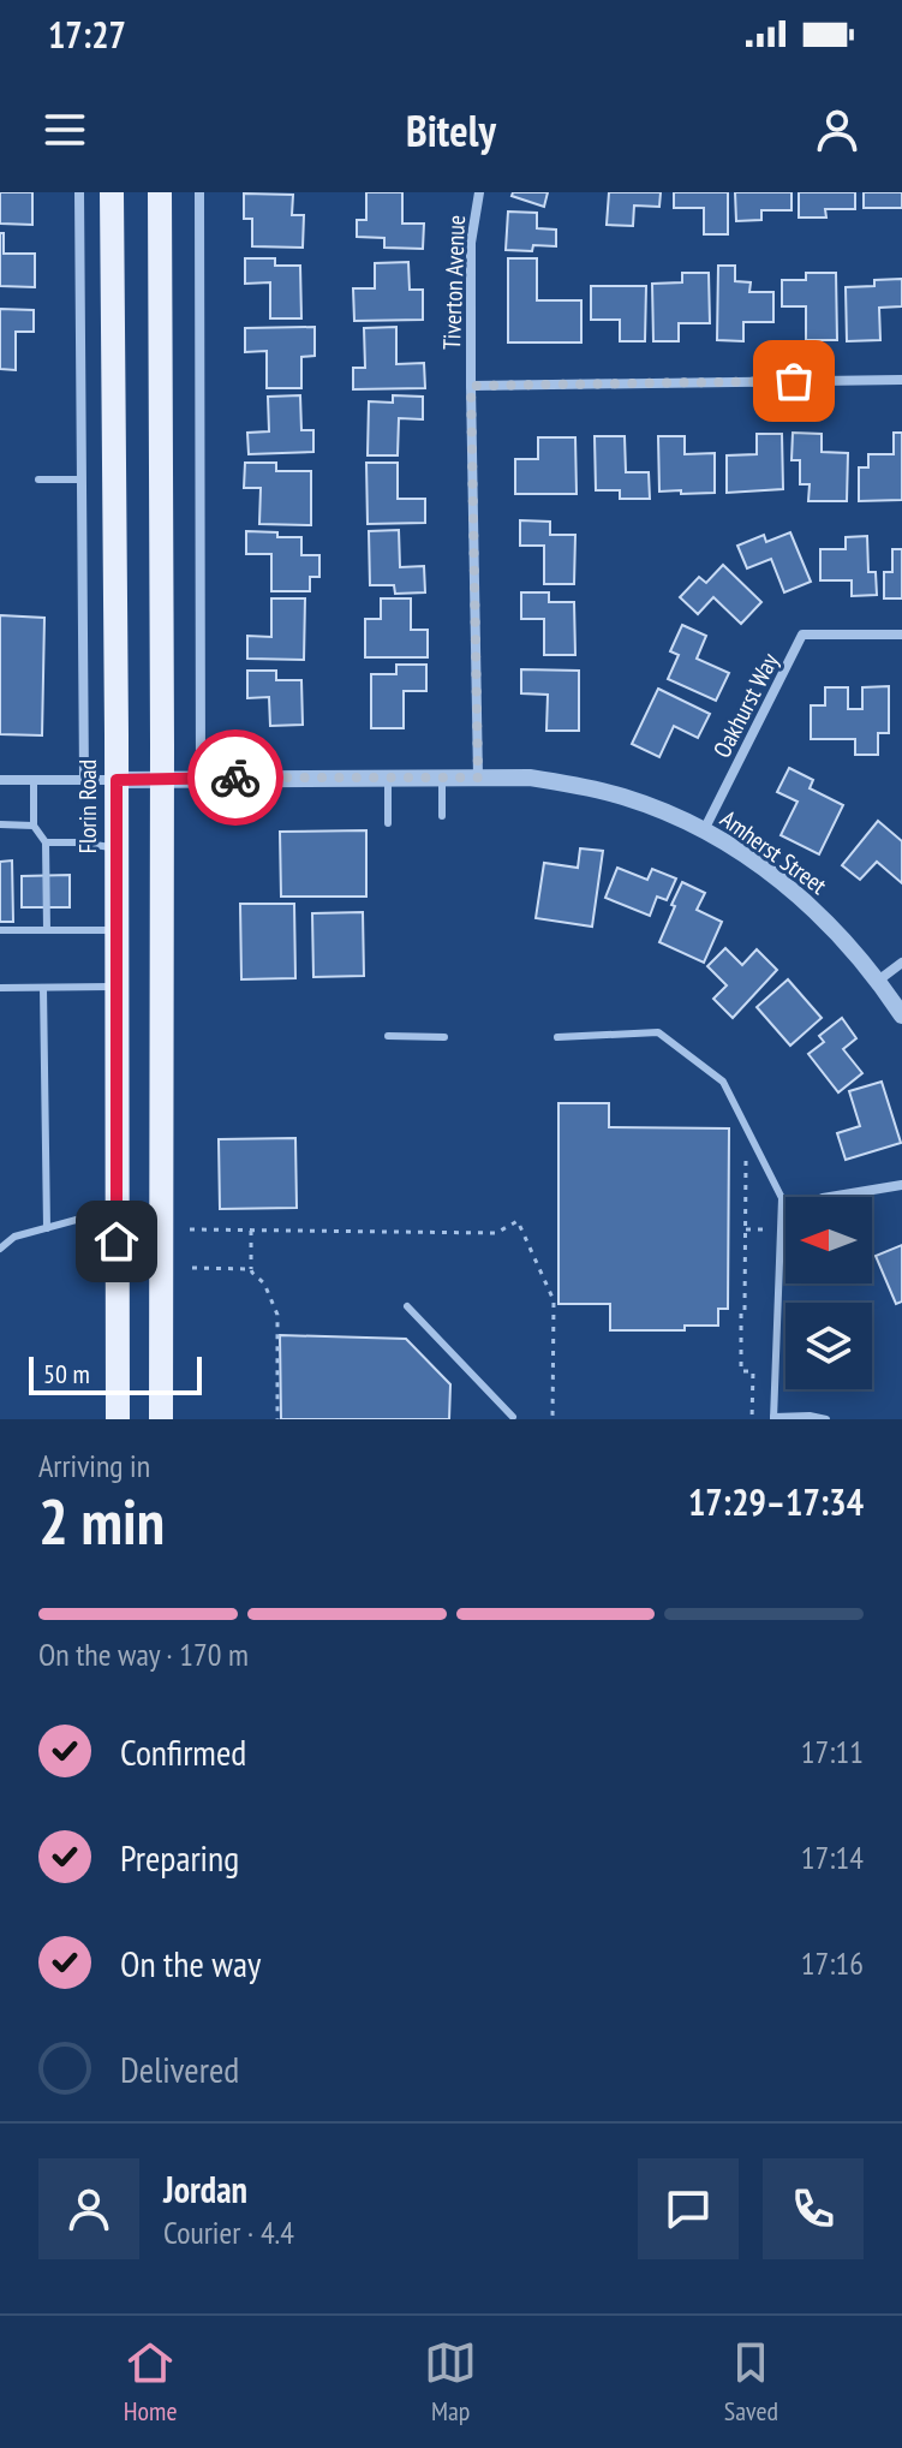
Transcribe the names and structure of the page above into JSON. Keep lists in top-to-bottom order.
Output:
{
  "streets": {
    "main road": ["Florin Road"],
    "street": ["Tiverton Avenue", "Oakhurst Way", "Amherst Street"]
  },
  "crossings": [
    ["Tiverton Avenue", "Amherst Street"],
    ["Oakhurst Way", "Amherst Street"],
    ["Florin Road", "Amherst Street"]
  ],
  "scale_bar": "50 m",
  "north": "left",
  "page": {
    "status": "17:27",
    "header": "Bitely",
    "scale": "50 m",
    "heading": ["2 min", "Arriving in", "17:29–17:34"],
    "panel": ["Jordan", "Courier · 4.4"],
    "bar": "On the way · 170 m",
    "list": [
      ["Confirmed", "17:11"],
      ["Preparing", "17:14"],
      ["On the way", "17:16"],
      "Delivered"
    ],
    "tabs": ["Home", "Map", "Saved"]
  }
}
